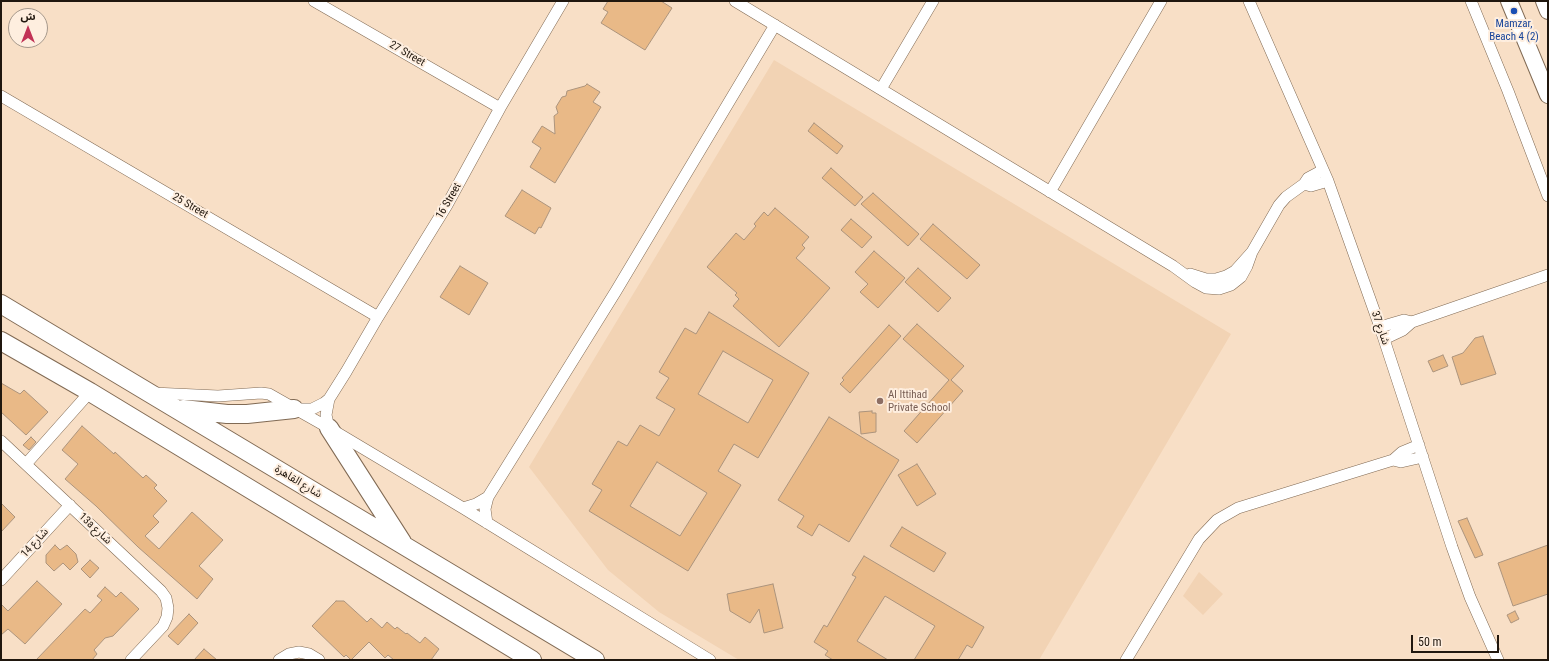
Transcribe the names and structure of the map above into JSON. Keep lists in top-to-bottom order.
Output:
{
  "streets": {
    "main road": ["شارع القاهرة"],
    "street": [
      "27 Street",
      "16 Street",
      "25 Street",
      "شارع 37",
      "13a شارع",
      "شارع 14"
    ]
  },
  "crossings": [
    ["27 Street", "16 Street"],
    ["16 Street", "25 Street"],
    ["13a شارع", "شارع 14"]
  ],
  "places": ["Mamzar, Beach 4 (2)", "Al Ittihad Private School"],
  "scale_bar": "50 m",
  "north": "top"
}
